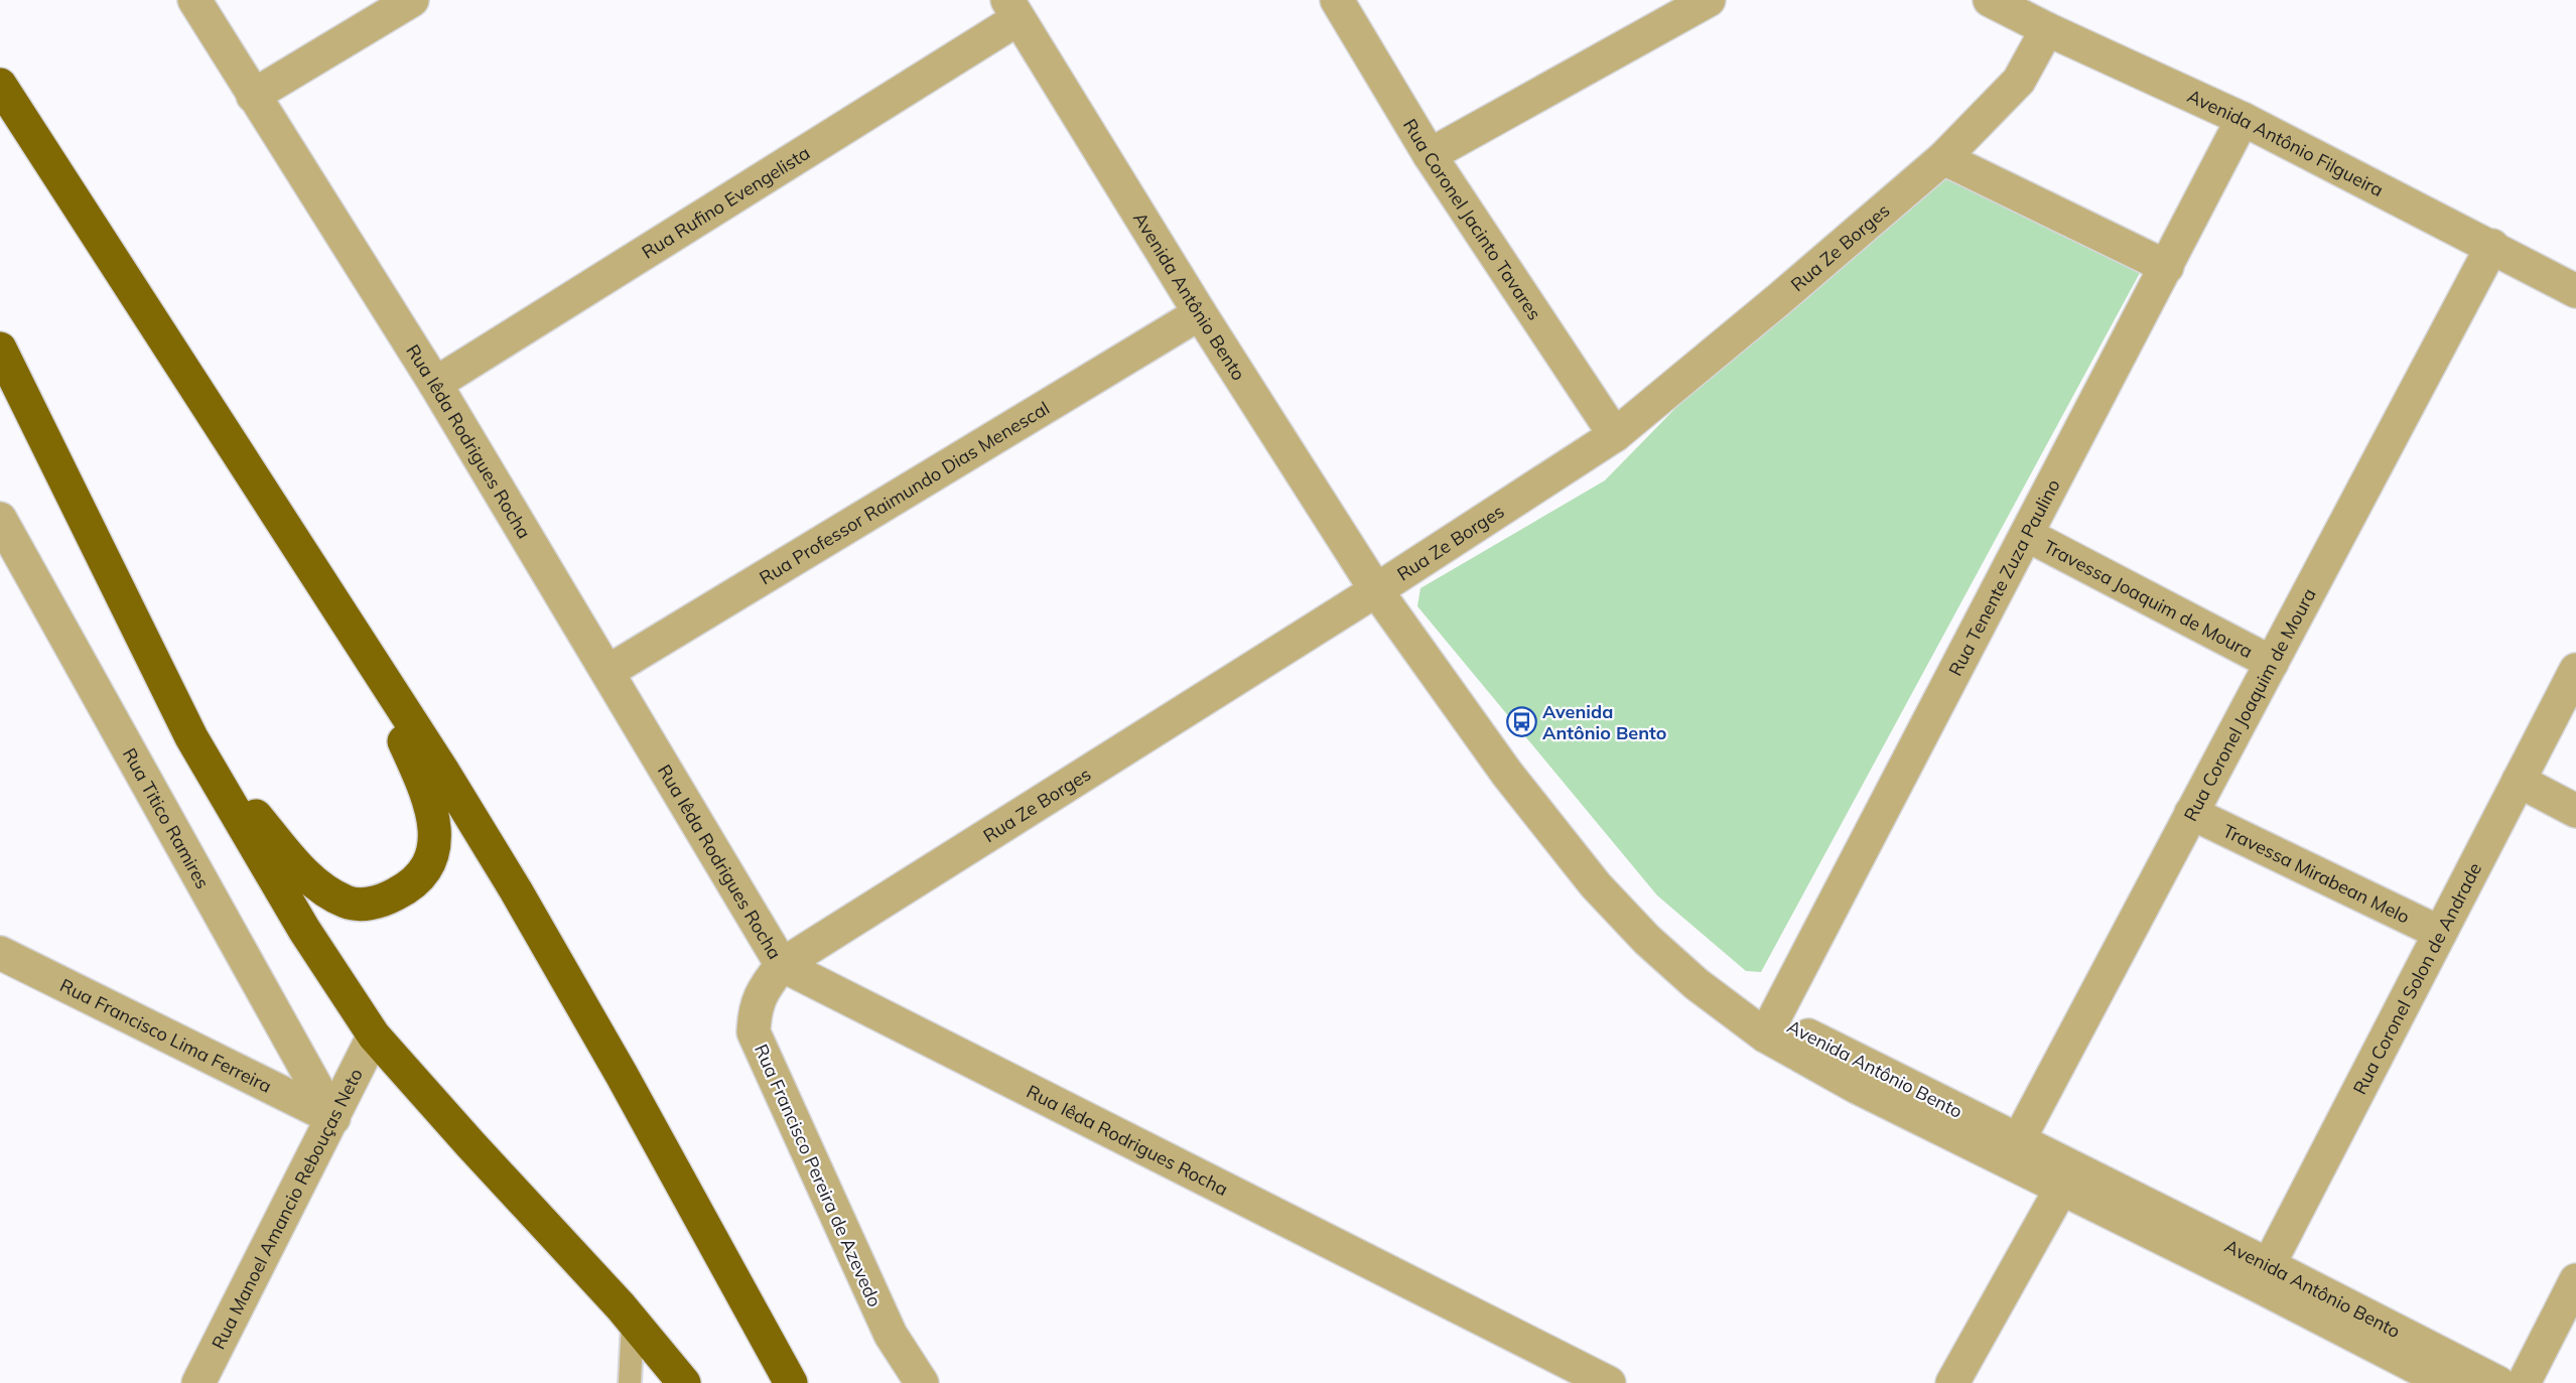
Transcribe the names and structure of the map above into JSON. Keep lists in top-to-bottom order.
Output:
{
  "streets": {
    "street": [
      "Avenida Antônio Filgueira",
      "Rua Rufino Evengelista",
      "Rua Coronel Jacinto Tavares",
      "Rua Ze Borges",
      "Avenida Antônio Bento",
      "Rua Iêda Rodrigues Rocha",
      "Rua Professor Raimundo Dias Menescal",
      "Rua Tenente Zuza Paulino",
      "Travessa Joaquim de Moura",
      "Rua Coronel Joaquim de Moura",
      "Rua Titico Ramires",
      "Travessa Mirabean Melo",
      "Rua Coronel Solon de Andrade",
      "Rua Francisco Lima Ferreira",
      "Rua Francisco Pereira de Azevedo",
      "Rua Manoel Amancio Rebouças Neto"
    ]
  },
  "crossings": [
    ["Avenida Antônio Filgueira", "Rua Ze Borges"],
    ["Avenida Antônio Filgueira", "Rua Tenente Zuza Paulino"],
    ["Avenida Antônio Filgueira", "Rua Coronel Joaquim de Moura"],
    ["Rua Rufino Evengelista", "Avenida Antônio Bento"],
    ["Rua Rufino Evengelista", "Rua Iêda Rodrigues Rocha"],
    ["Rua Coronel Jacinto Tavares", "Rua Ze Borges"],
    ["Rua Ze Borges", "Avenida Antônio Bento"],
    ["Rua Ze Borges", "Rua Iêda Rodrigues Rocha"],
    ["Rua Ze Borges", "Rua Francisco Pereira de Azevedo"],
    ["Avenida Antônio Bento", "Rua Professor Raimundo Dias Menescal"],
    ["Avenida Antônio Bento", "Rua Tenente Zuza Paulino"],
    ["Avenida Antônio Bento", "Rua Coronel Joaquim de Moura"],
    ["Avenida Antônio Bento", "Rua Coronel Solon de Andrade"],
    ["Rua Iêda Rodrigues Rocha", "Rua Professor Raimundo Dias Menescal"],
    ["Rua Iêda Rodrigues Rocha", "Rua Francisco Pereira de Azevedo"],
    ["Rua Tenente Zuza Paulino", "Travessa Joaquim de Moura"],
    ["Travessa Joaquim de Moura", "Rua Coronel Joaquim de Moura"],
    ["Rua Coronel Joaquim de Moura", "Travessa Mirabean Melo"],
    ["Rua Titico Ramires", "Rua Francisco Lima Ferreira"],
    ["Rua Titico Ramires", "Rua Manoel Amancio Rebouças Neto"],
    ["Travessa Mirabean Melo", "Rua Coronel Solon de Andrade"],
    ["Rua Francisco Lima Ferreira", "Rua Manoel Amancio Rebouças Neto"]
  ],
  "places": {
    "bus stop": ["Avenida Antônio Bento"]
  }
}
